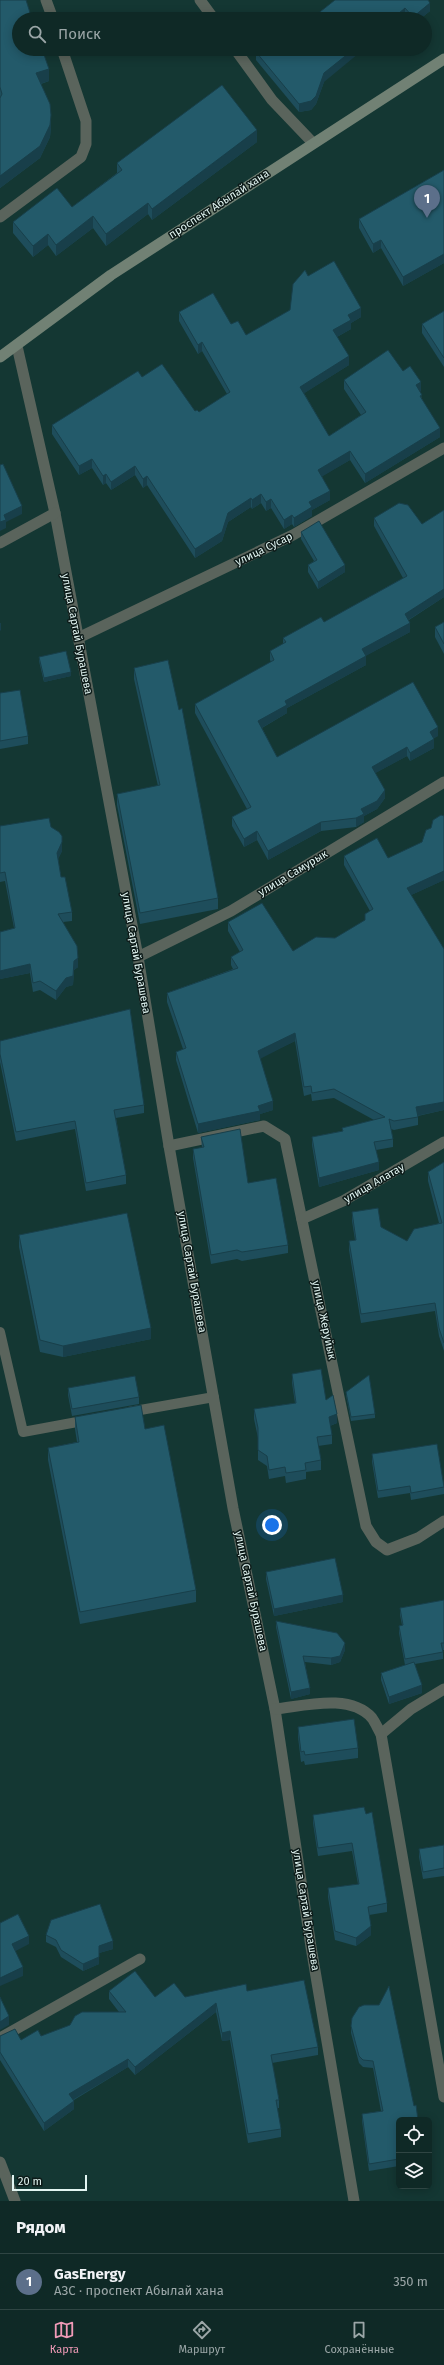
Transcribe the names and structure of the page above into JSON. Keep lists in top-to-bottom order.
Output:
{
  "streets": {
    "main road": ["проспект Абылай хана"],
    "street": [
      "улица Сусар",
      "улица Сартай Бурашева",
      "улица Самурык",
      "улица Алатау",
      "улица Жеруйык"
    ]
  },
  "crossings": [
    ["проспект Абылай хана", "улица Сартай Бурашева"],
    ["улица Сусар", "улица Сартай Бурашева"],
    ["улица Сартай Бурашева", "улица Самурык"],
    ["улица Сартай Бурашева", "улица Жеруйык"],
    ["улица Алатау", "улица Жеруйык"]
  ],
  "scale_bar": "20 m",
  "page": {
    "search": "Поиск",
    "pins": "1",
    "scale": "20 m",
    "heading": "Рядом",
    "list": [
      {
        "mark": "1",
        "name": "GasEnergy",
        "note": "АЗС · проспект Абылай хана",
        "value": "350 m"
      }
    ],
    "nav": ["Карта", "Маршрут", "Сохранённые"]
  }
}
